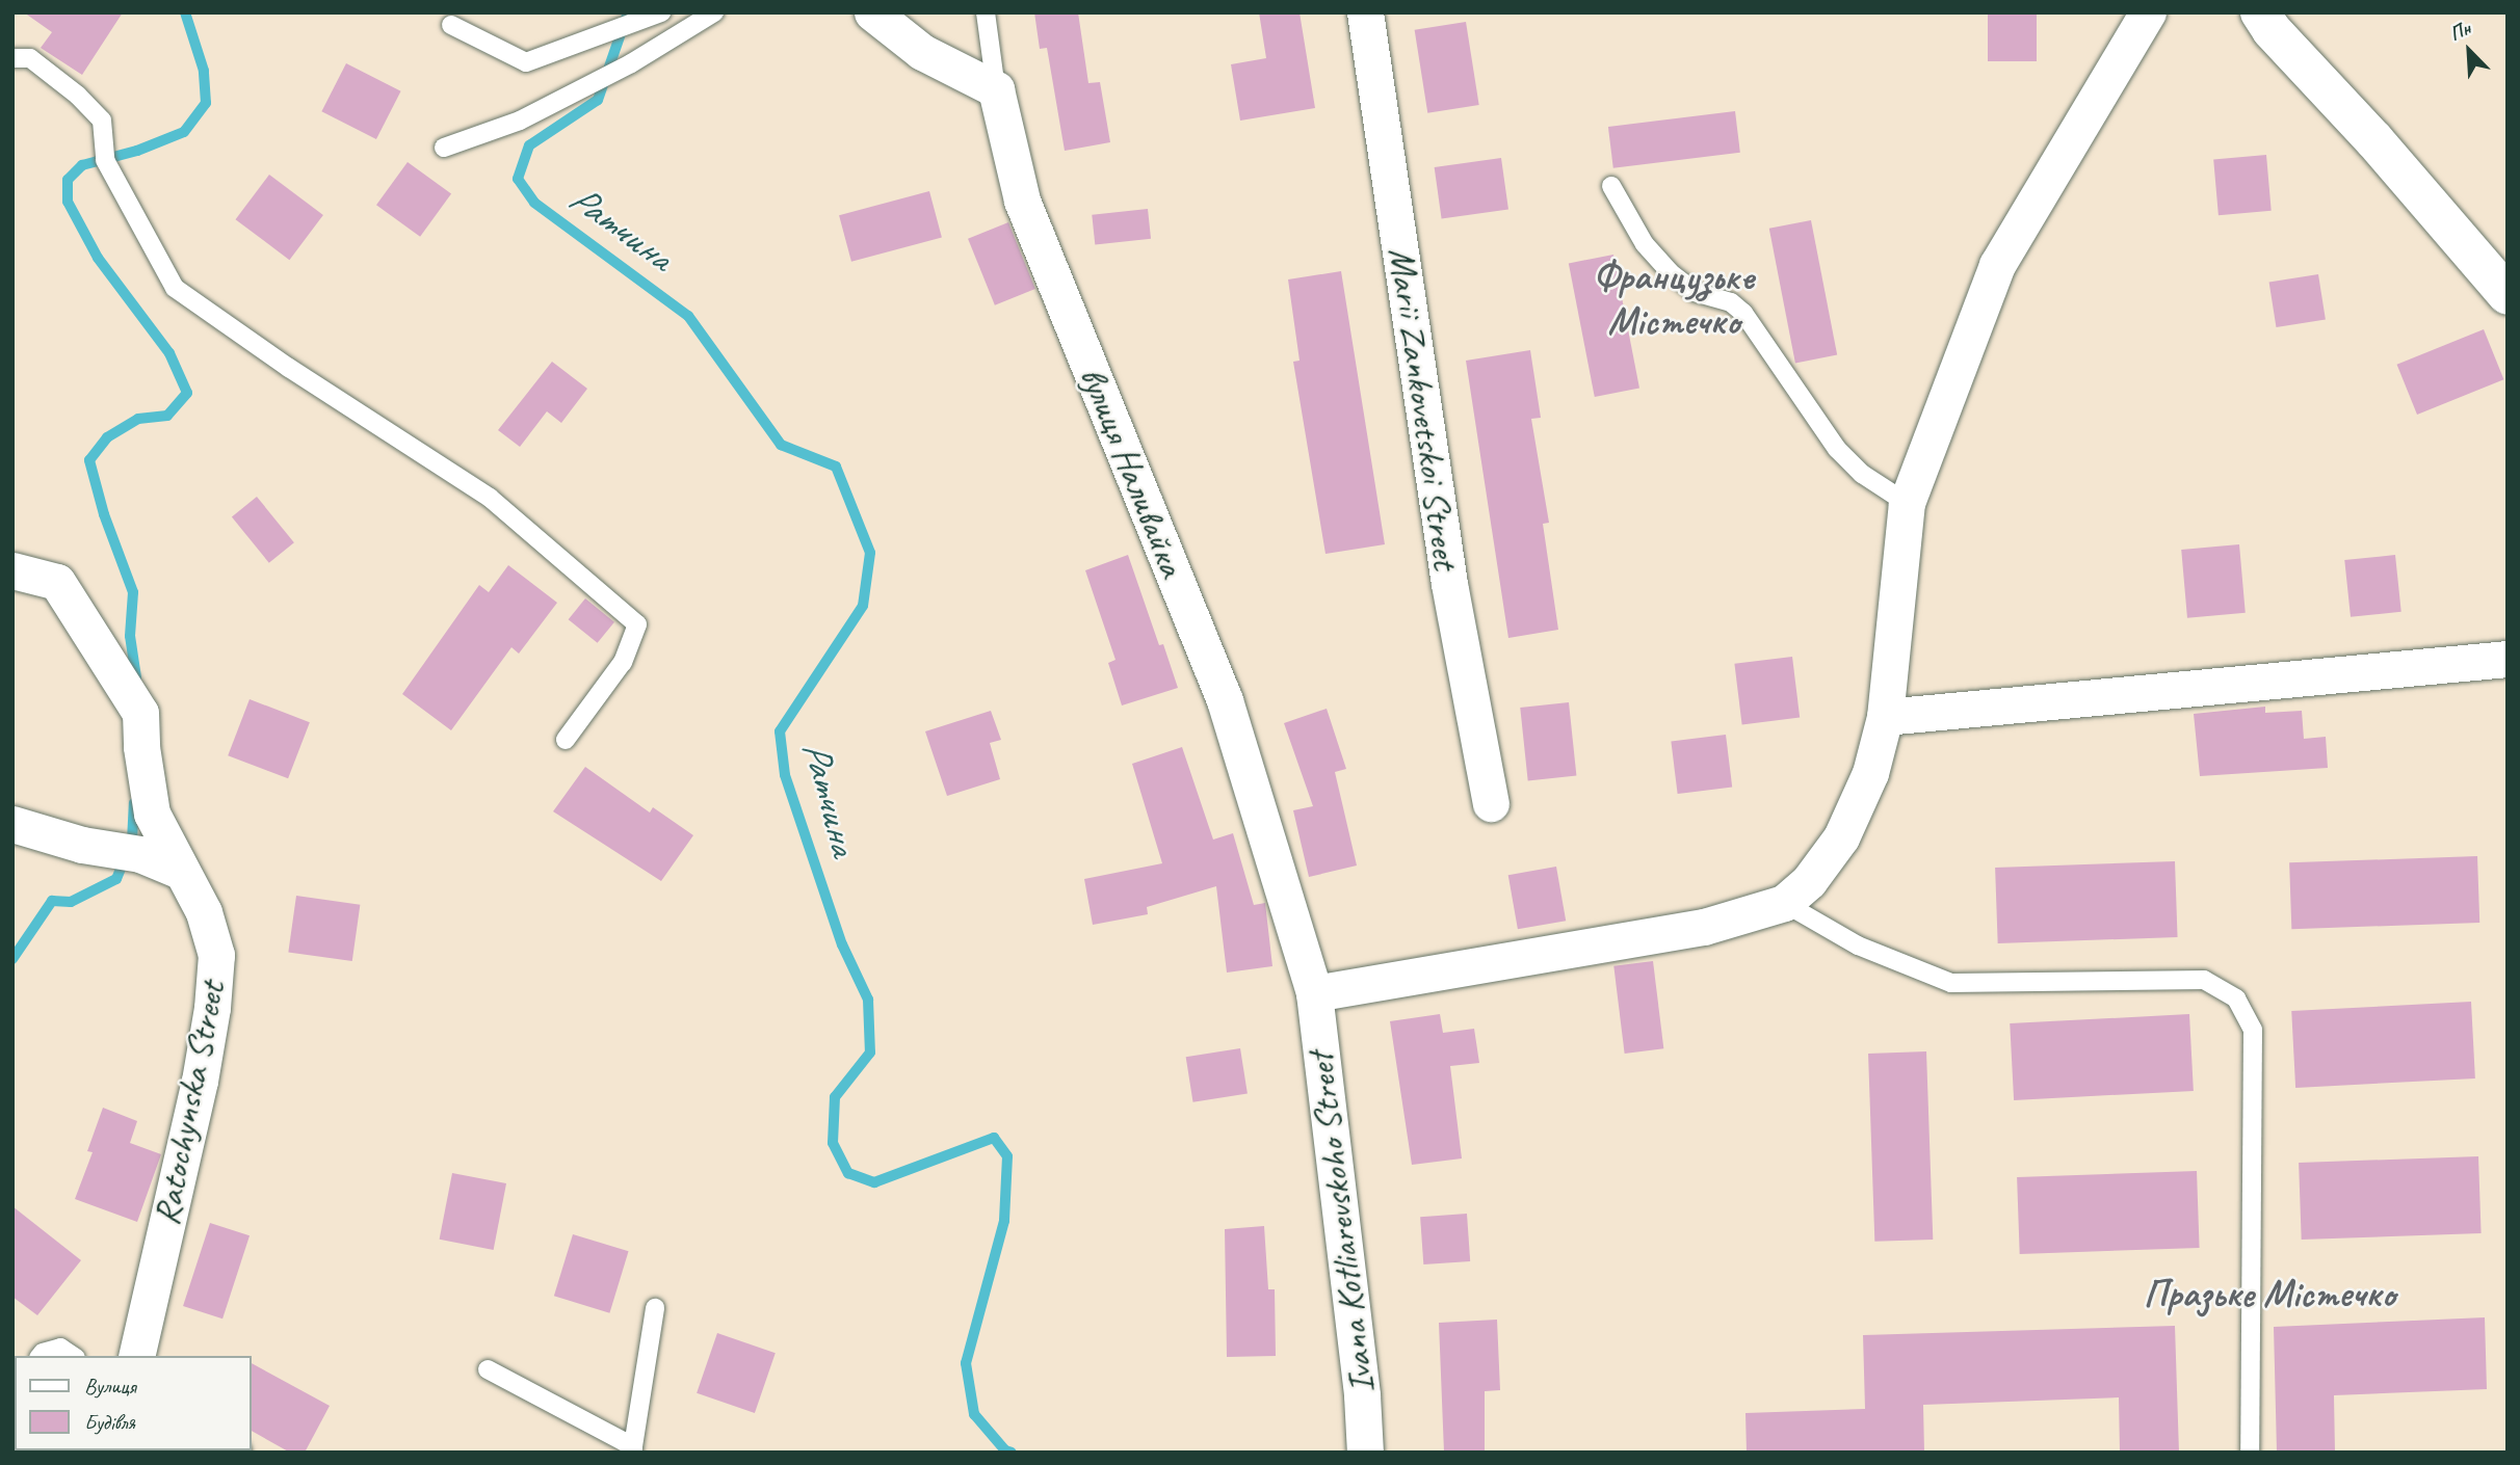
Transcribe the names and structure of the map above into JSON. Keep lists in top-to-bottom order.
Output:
{
  "streets": {
    "street": [
      "Marii Zankovetskoi Street",
      "вулиця Наливайка",
      "Ratochynska Street",
      "Ivana Kotliarevskoho Street"
    ]
  },
  "crossings": [
    ["вулиця Наливайка", "Ivana Kotliarevskoho Street"]
  ],
  "districts": ["Французьке Містечко", "Празьке Містечко"],
  "water": ["Ратчина"],
  "legend": ["Вулиця", "Будівля"],
  "north": "top left"
}
